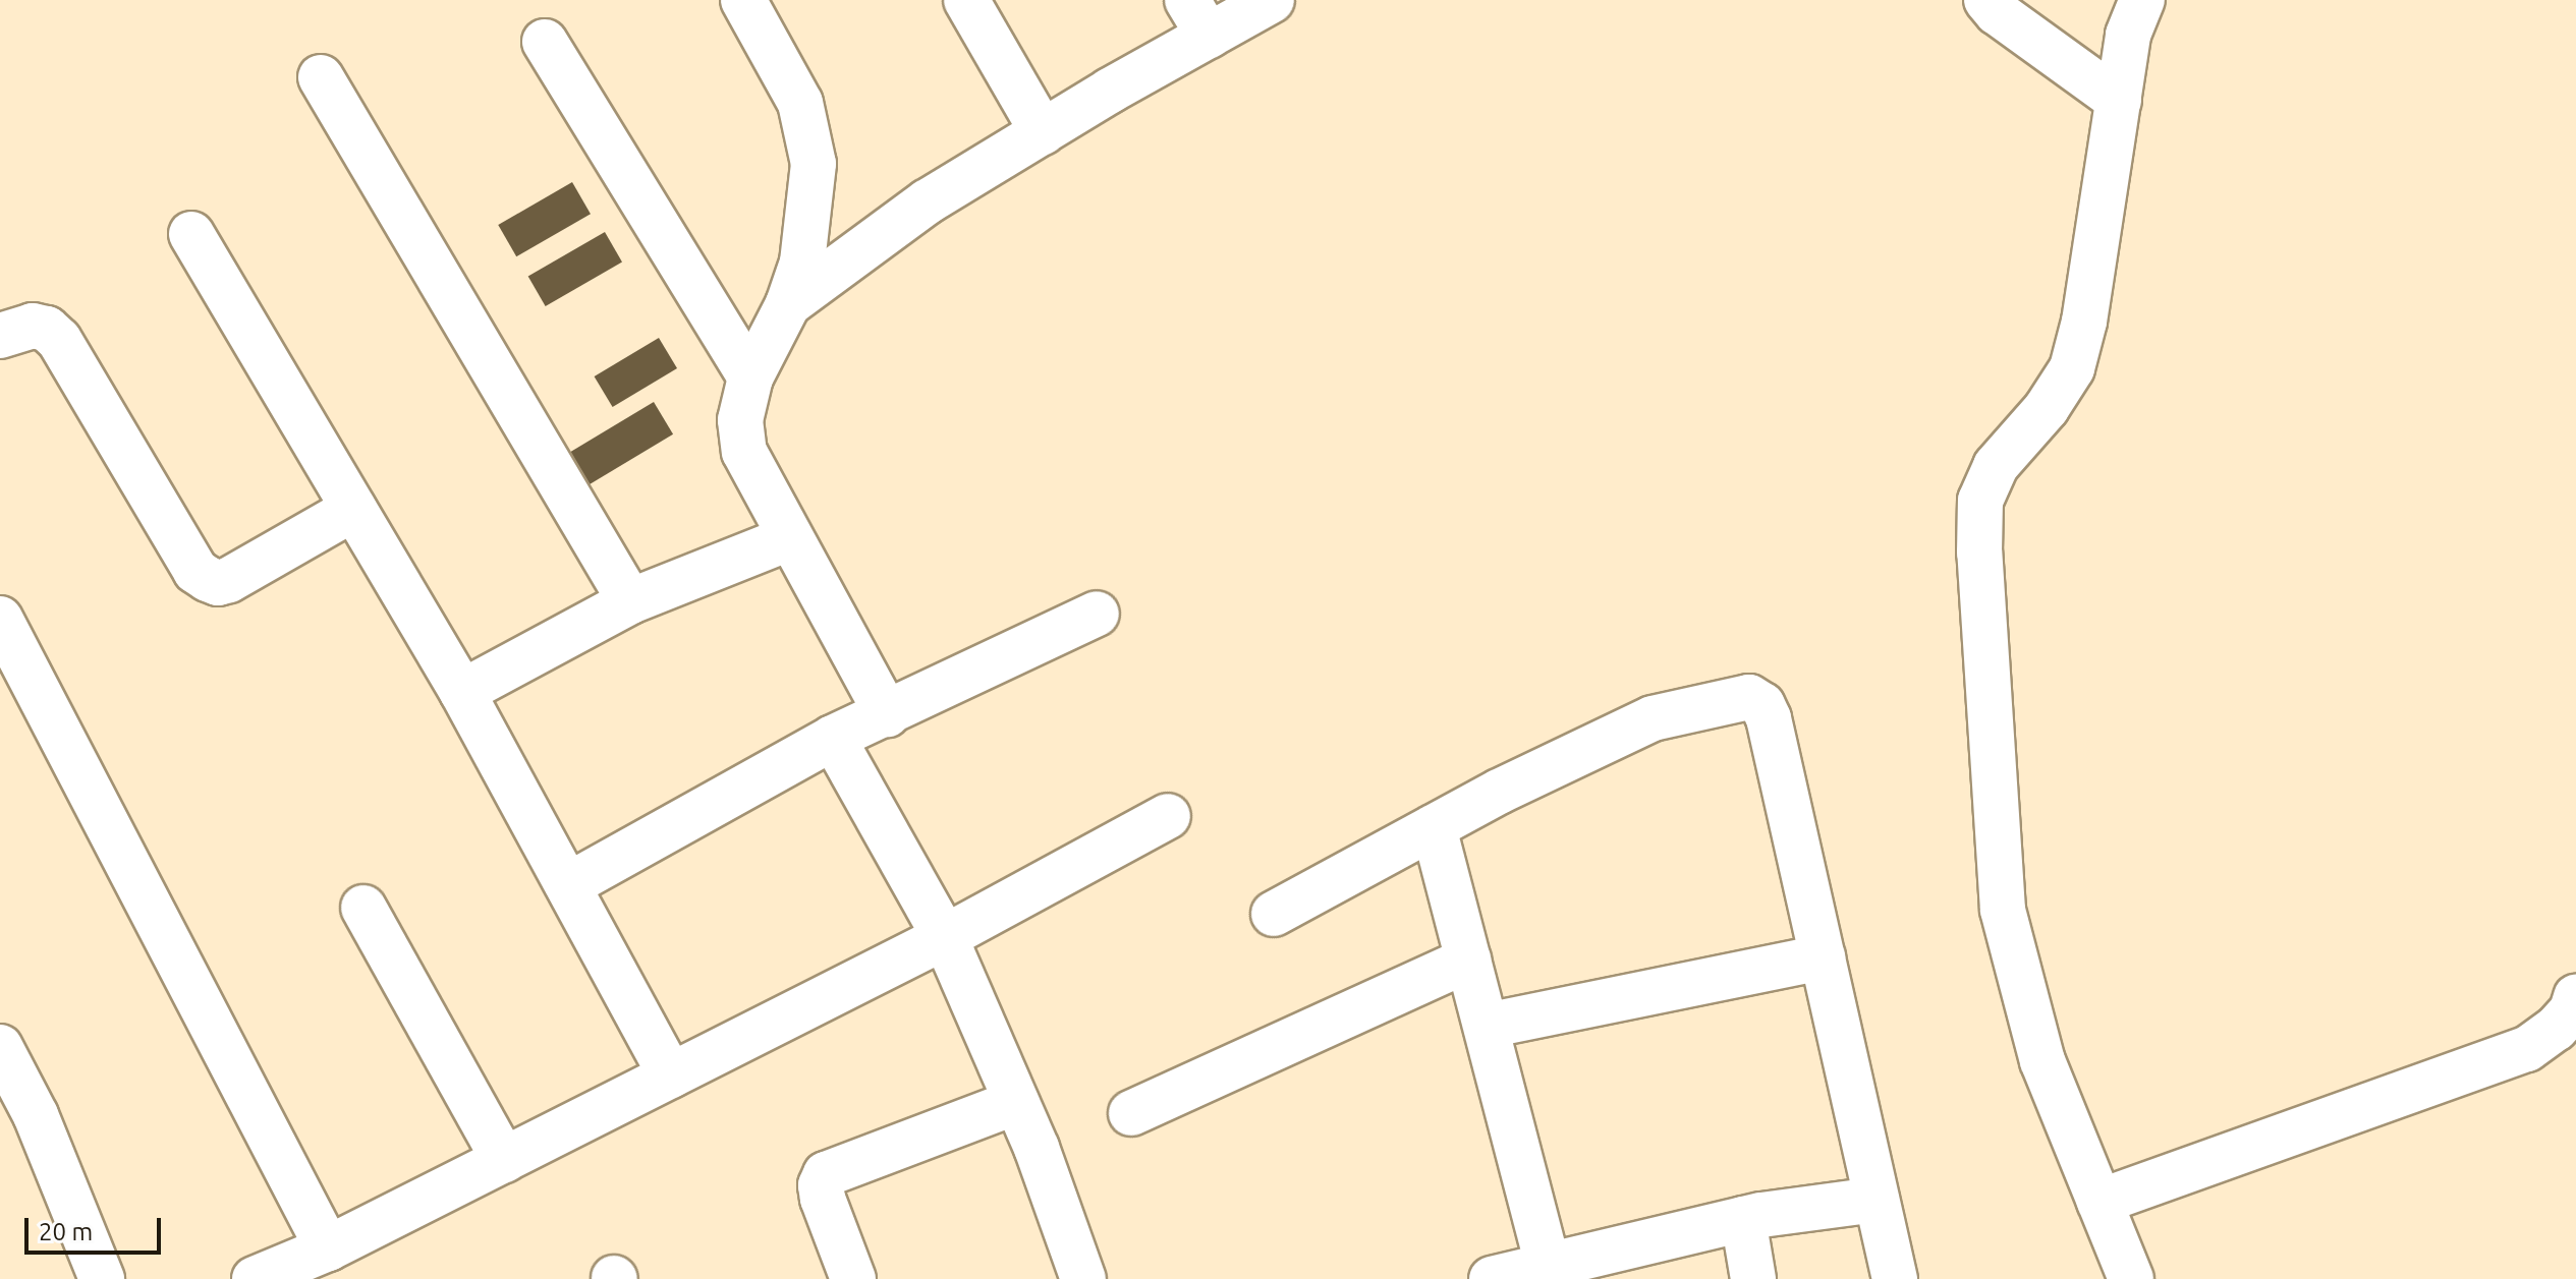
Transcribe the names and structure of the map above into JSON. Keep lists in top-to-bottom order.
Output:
{
  "scale_bar": "20 m"
}
